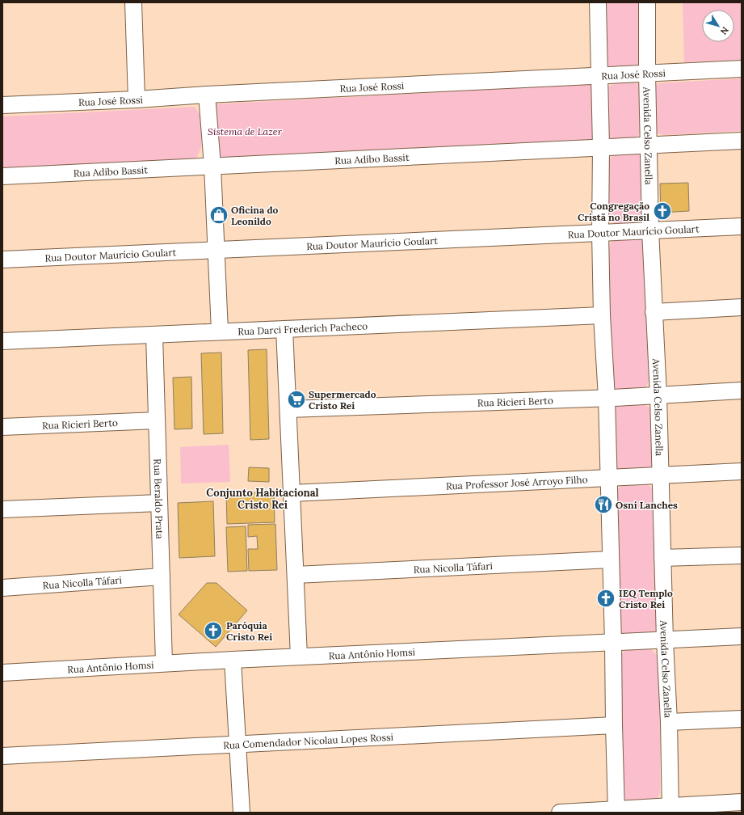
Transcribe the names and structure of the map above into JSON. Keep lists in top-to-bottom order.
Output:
{
  "streets": {
    "street": [
      "Rua José Rossi",
      "Avenida Celso Zanella",
      "Rua Adibo Bassit",
      "Rua Doutor Maurício Goulart",
      "Rua Darci Frederich Pacheco",
      "Rua Ricieri Berto",
      "Rua Professor José Arroyo Filho",
      "Rua Beraldo Prata",
      "Rua Nicolla Táfari",
      "Rua Antônio Homsi",
      "Rua Comendador Nicolau Lopes Rossi"
    ]
  },
  "crossings": [
    ["Rua José Rossi", "Avenida Celso Zanella"],
    ["Avenida Celso Zanella", "Rua Adibo Bassit"],
    ["Avenida Celso Zanella", "Rua Doutor Maurício Goulart"],
    ["Avenida Celso Zanella", "Rua Ricieri Berto"],
    ["Avenida Celso Zanella", "Rua Professor José Arroyo Filho"],
    ["Avenida Celso Zanella", "Rua Antônio Homsi"],
    ["Rua Darci Frederich Pacheco", "Rua Beraldo Prata"],
    ["Rua Ricieri Berto", "Rua Beraldo Prata"],
    ["Rua Beraldo Prata", "Rua Nicolla Táfari"],
    ["Rua Beraldo Prata", "Rua Antônio Homsi"]
  ],
  "districts": ["Conjunto Habitacional Cristo Rei"],
  "parks": ["Sistema de Lazer"],
  "places": {
    "church": ["Congregação Cristã no Brasil", "IEQ Templo Cristo Rei", "Paróquia Cristo Rei"],
    "shop": ["Oficina do Leonildo"],
    "supermarket": ["Supermercado Cristo Rei"],
    "restaurant": ["Osni Lanches"]
  },
  "north": "bottom right"
}
